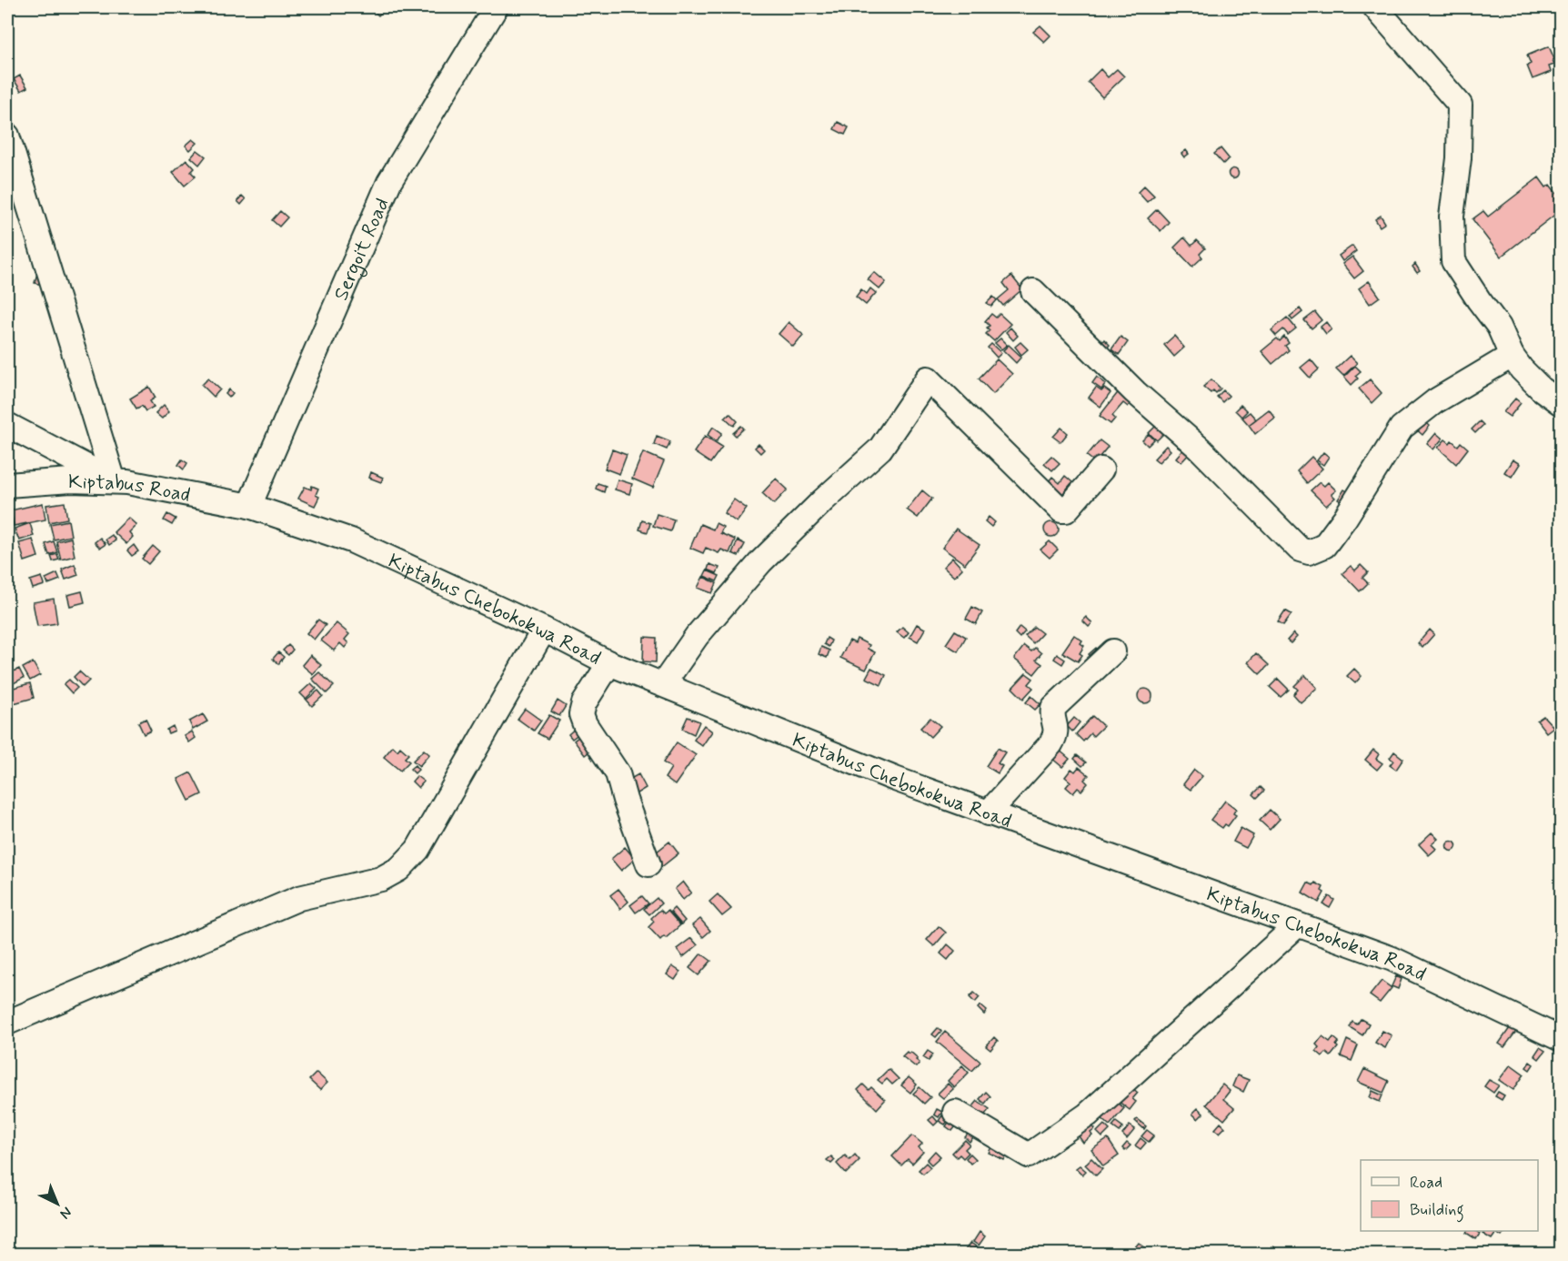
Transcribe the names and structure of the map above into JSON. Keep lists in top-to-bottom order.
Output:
{
  "streets": {
    "street": ["Sergoit Road", "Kiptabus Road", "Kiptabus Chebokokwa Road"]
  },
  "crossings": [
    ["Sergoit Road", "Kiptabus Road"],
    ["Sergoit Road", "Kiptabus Chebokokwa Road"],
    ["Kiptabus Road", "Kiptabus Chebokokwa Road"]
  ],
  "legend": ["Road", "Building"],
  "north": "bottom right"
}
